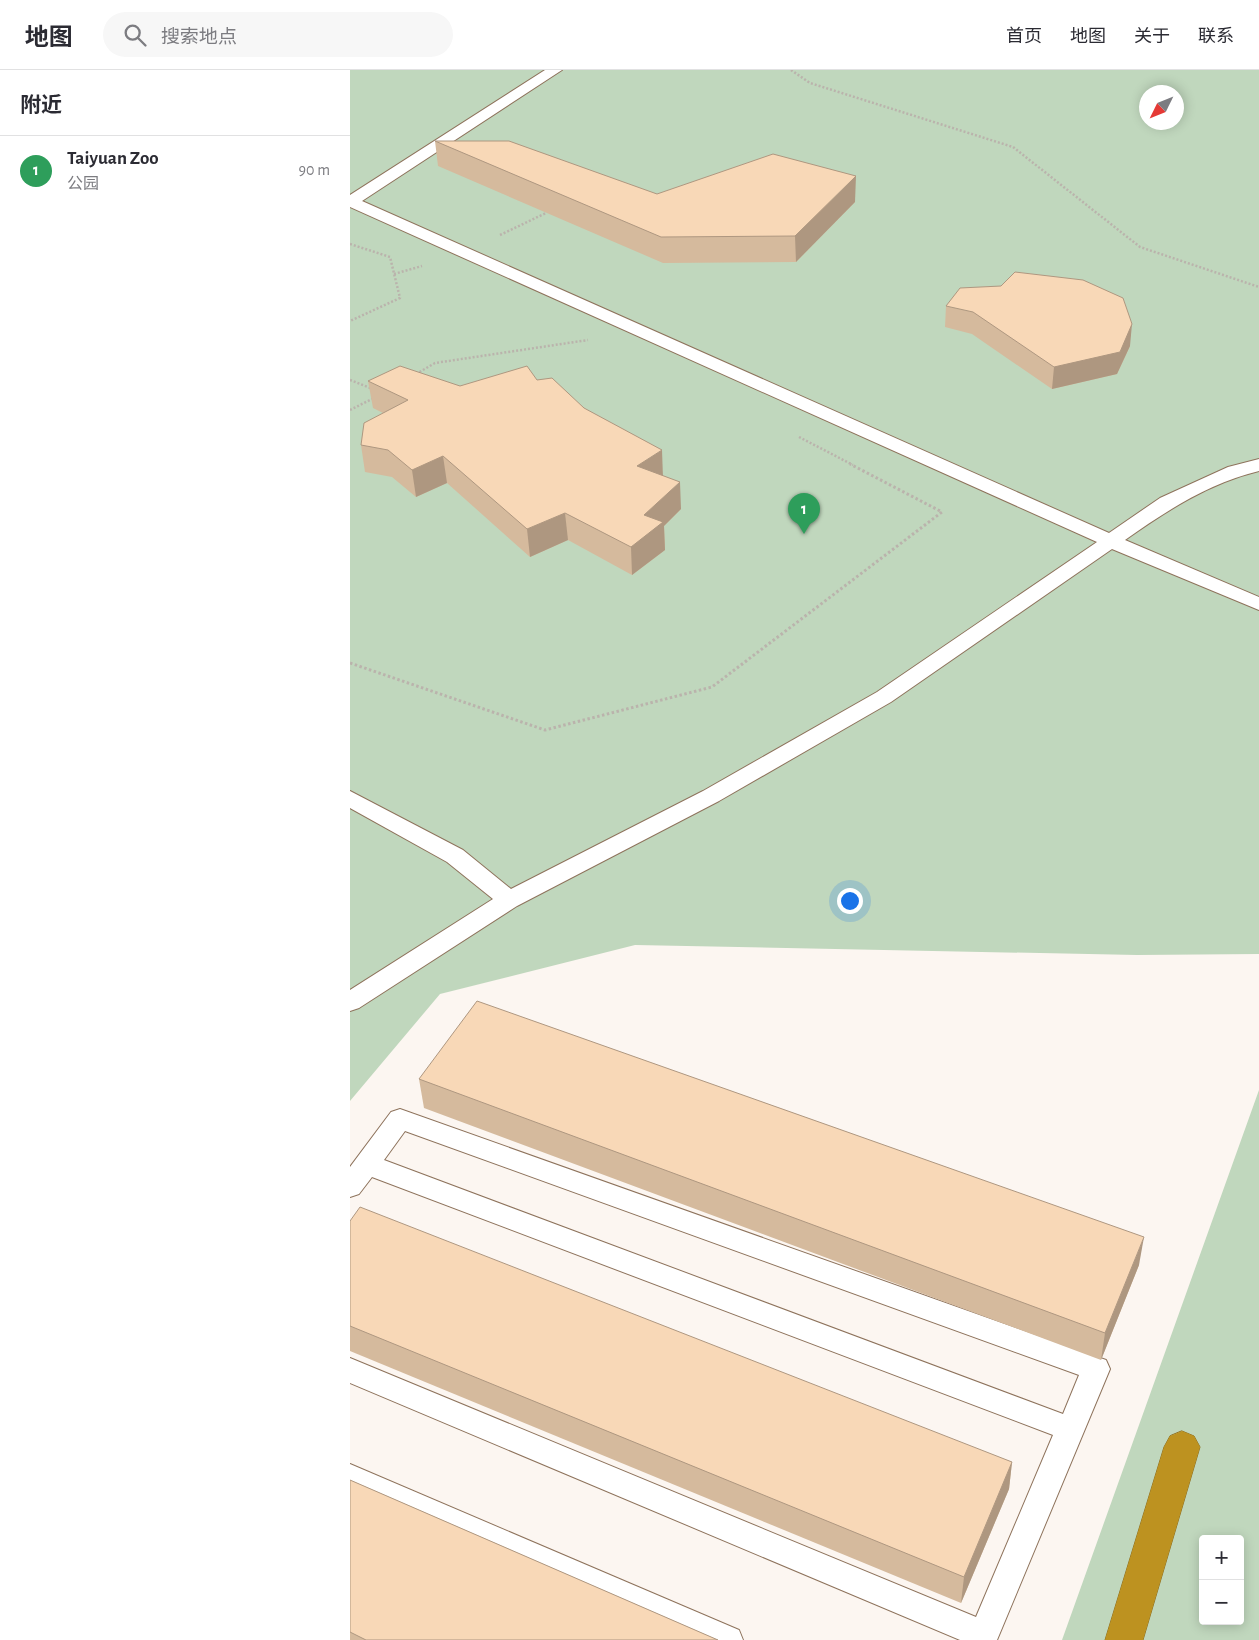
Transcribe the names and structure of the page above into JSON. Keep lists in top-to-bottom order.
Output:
{
  "north": "bottom left",
  "page": {
    "header": "地图",
    "search": "搜索地点",
    "nav": [
      "首页",
      "地图",
      "关于",
      "联系"
    ],
    "heading": "附近",
    "list": [
      {
        "mark": "1",
        "name": "Taiyuan Zoo",
        "note": "公园",
        "value": "90 m"
      }
    ],
    "pins": "1",
    "map_buttons": ["+", "−"]
  }
}
